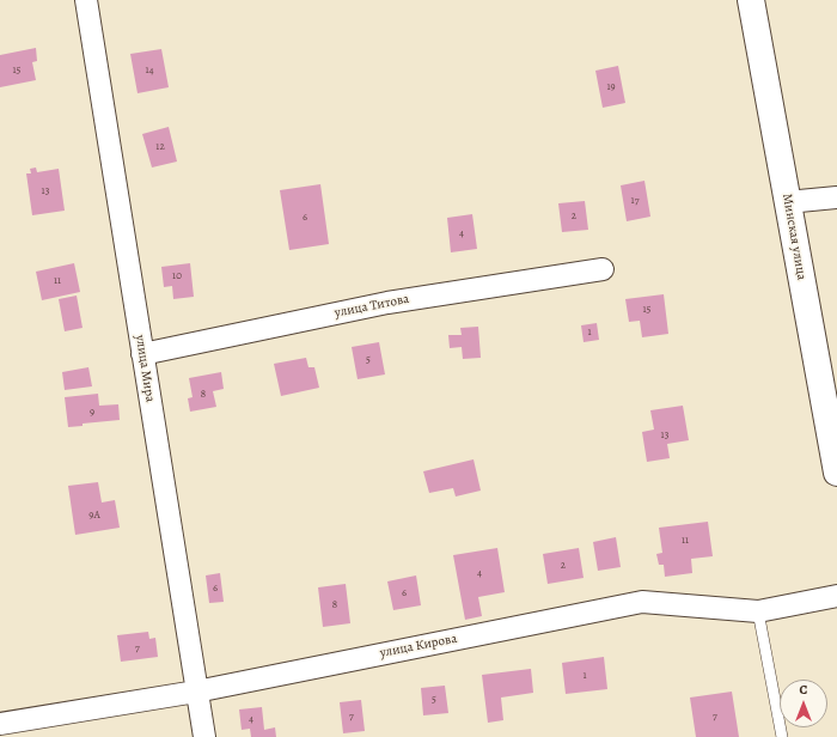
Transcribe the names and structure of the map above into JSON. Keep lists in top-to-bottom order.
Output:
{
  "streets": {
    "main road": ["Минская улица"],
    "street": ["улица Титова", "улица Мира", "улица Кирова"]
  },
  "crossings": [
    ["улица Титова", "улица Мира"],
    ["улица Мира", "улица Кирова"]
  ],
  "house_numbers": [
    "15",
    "14",
    "19",
    "12",
    "13",
    "17",
    "2",
    "6",
    "4",
    "10",
    "11",
    "15",
    "1",
    "5",
    "8",
    "9",
    "13",
    "9А",
    "11",
    "2",
    "4",
    "6",
    "6",
    "8",
    "7",
    "1",
    "5",
    "7",
    "7",
    "4"
  ],
  "north": "top"
}
